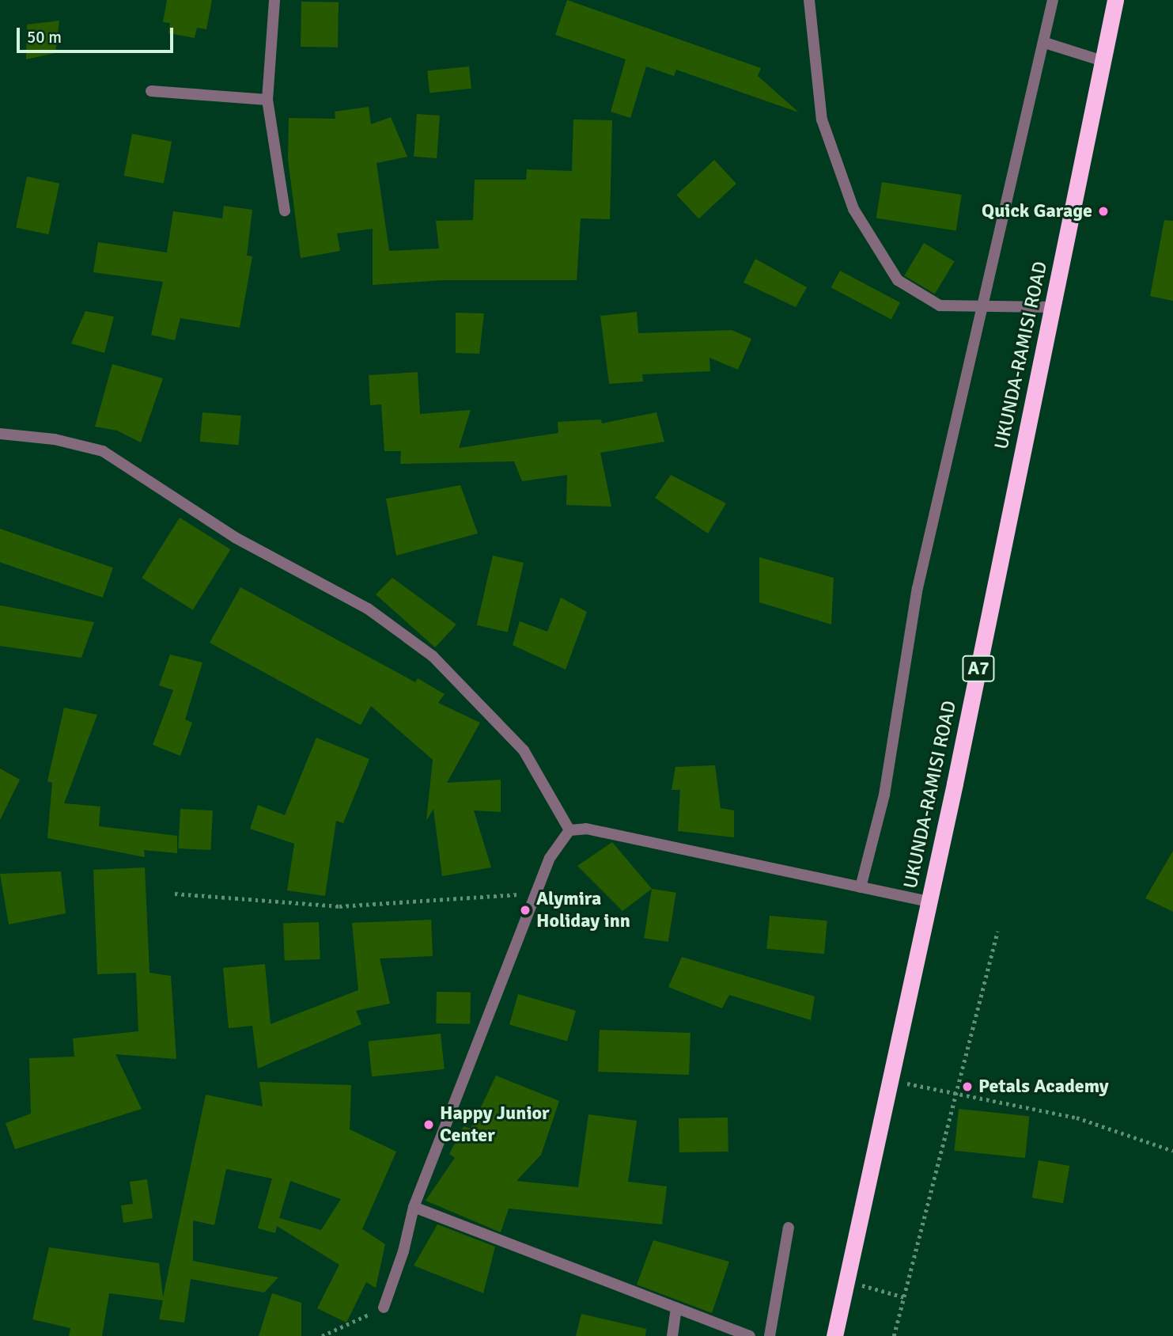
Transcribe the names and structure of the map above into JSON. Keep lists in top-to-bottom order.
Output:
{
  "streets": {
    "highway": ["UKUNDA-RAMISI ROAD", "A7"]
  },
  "places": [
    "Quick Garage",
    "Alymira Holiday inn",
    "Petals Academy",
    "Happy Junior Center"
  ],
  "scale_bar": "50 m"
}
